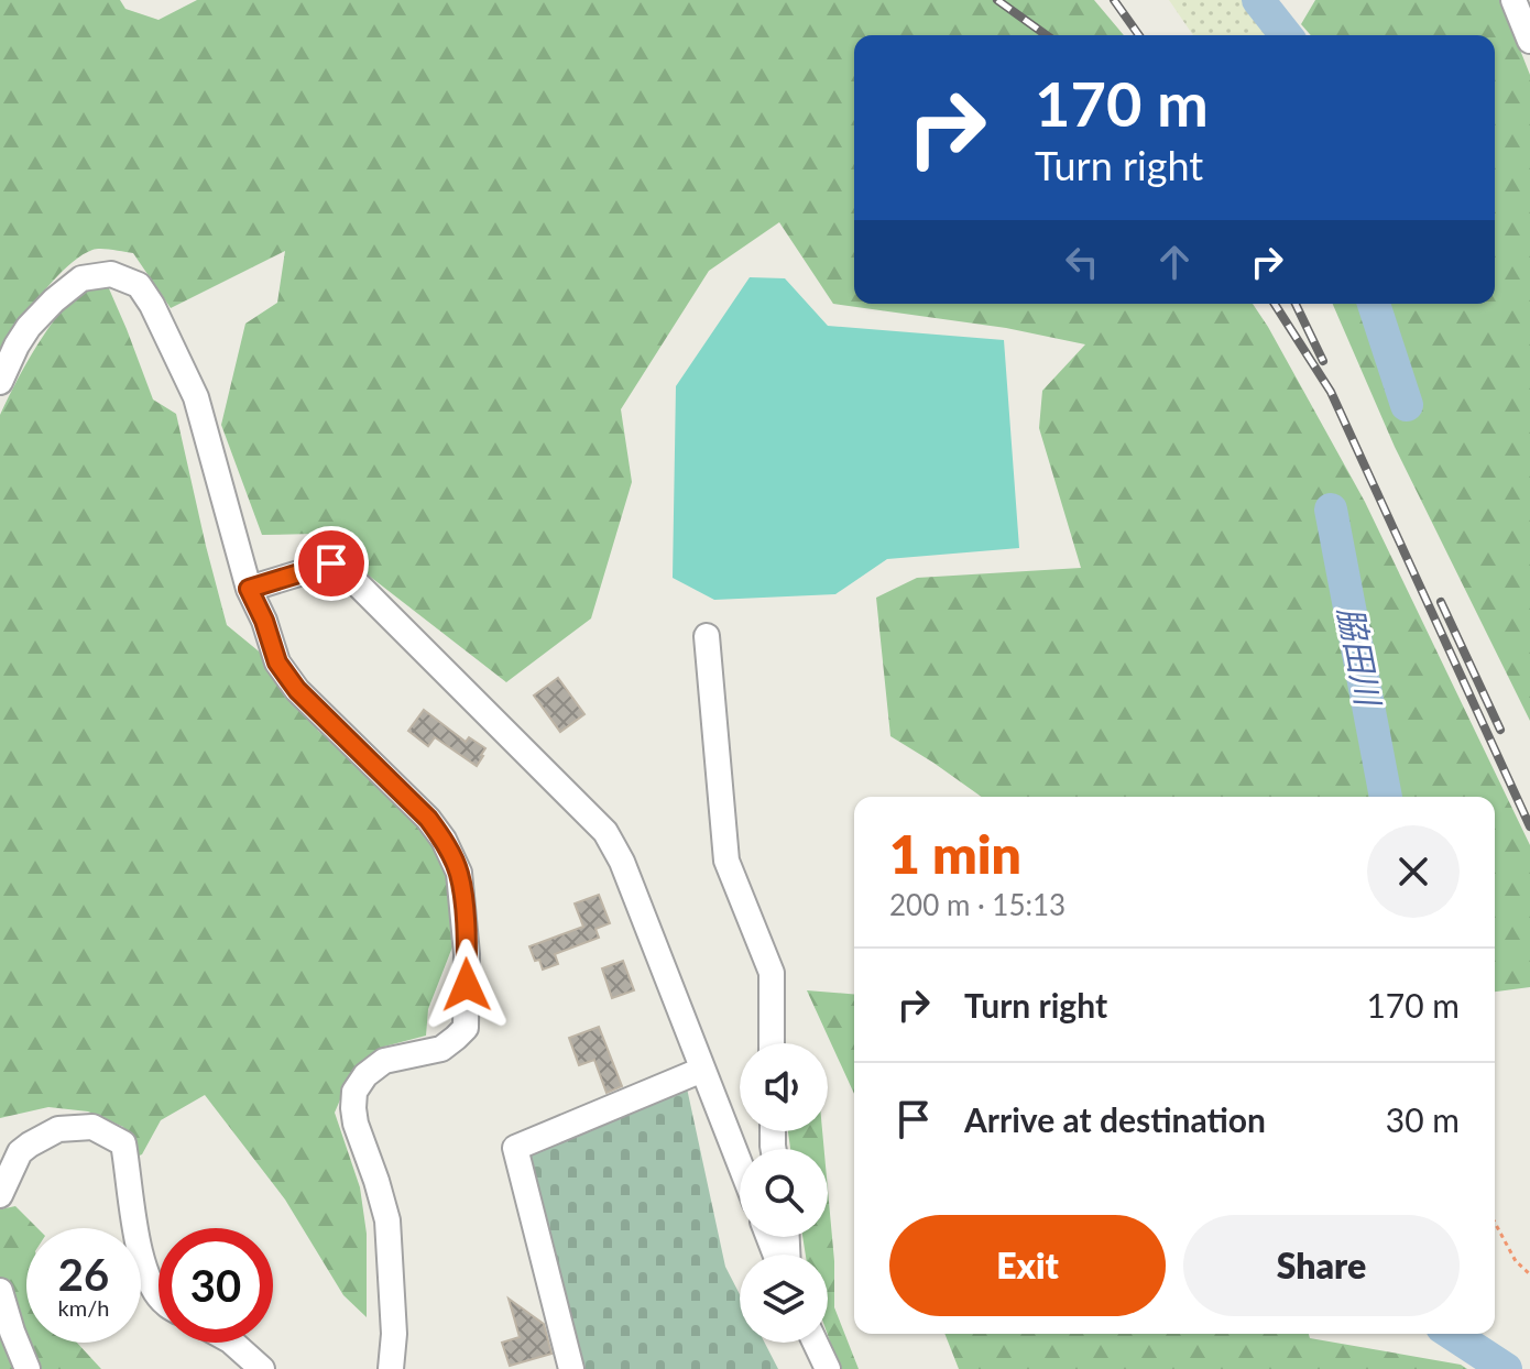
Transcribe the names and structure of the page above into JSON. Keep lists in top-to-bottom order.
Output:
{
  "water": ["脇田川"],
  "page": {
    "turn": ["170 m", "Turn right"],
    "heading": ["1 min", "200 m · 15:13"],
    "list": [
      {
        "name": "Turn right",
        "value": "170 m"
      },
      {
        "name": "Arrive at destination",
        "value": "30 m"
      }
    ],
    "buttons": ["Exit", "Share"],
    "speed": "26 km/h",
    "limit": "30"
  }
}
